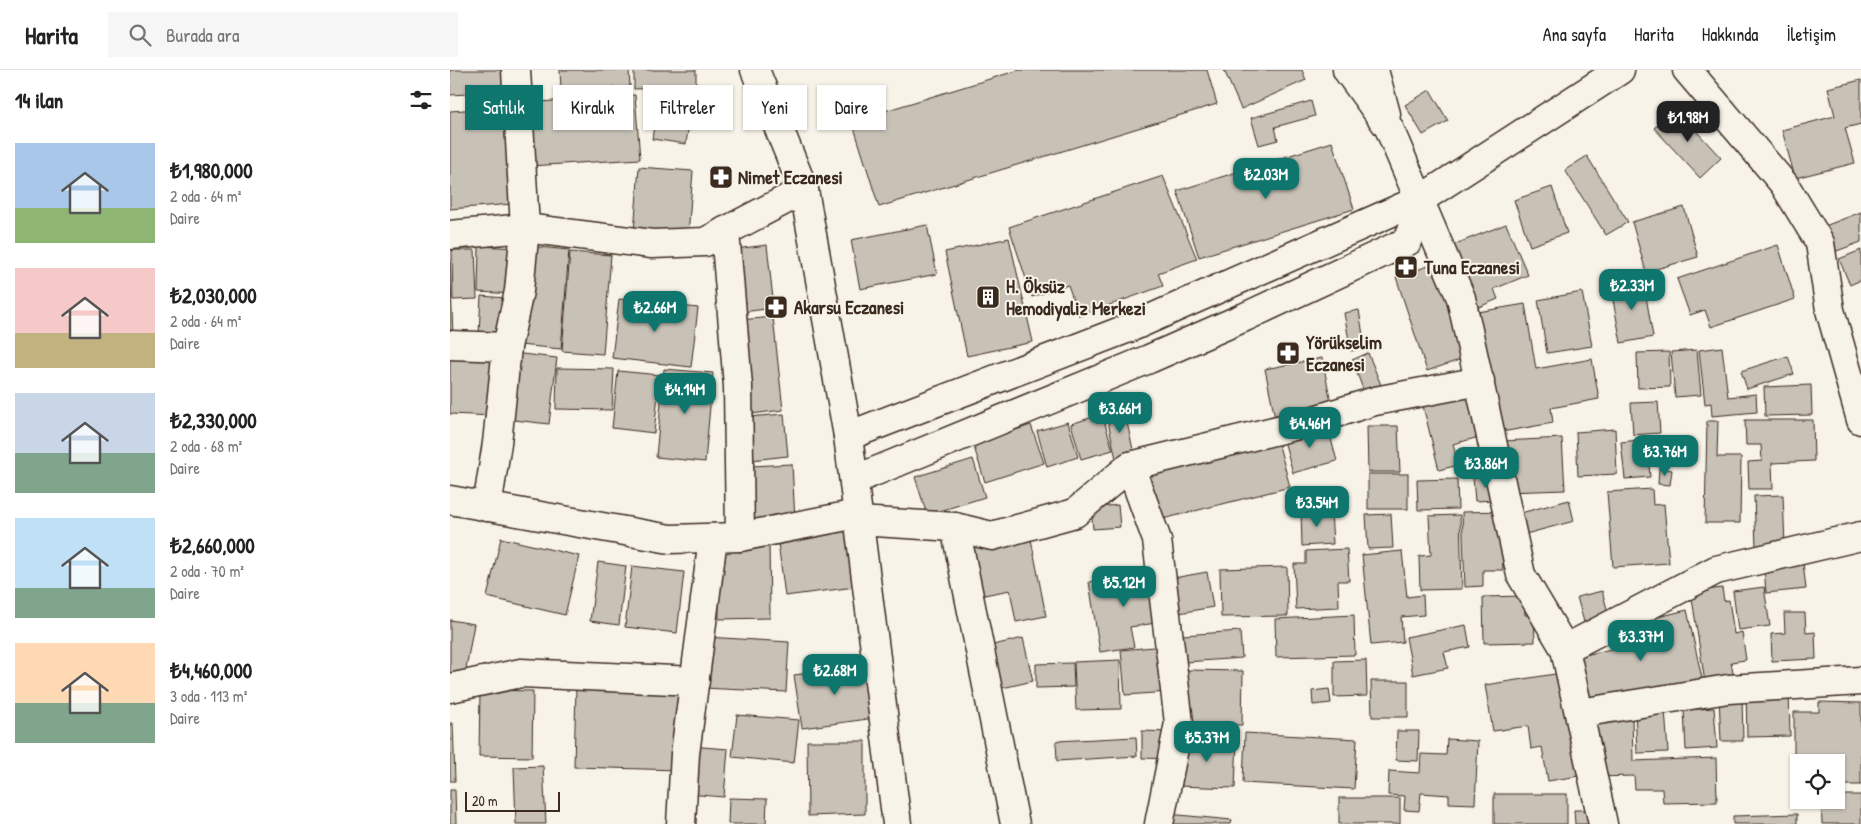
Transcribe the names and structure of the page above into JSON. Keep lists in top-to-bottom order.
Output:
{
  "places": {
    "pharmacy": [
      "Nimet Eczanesi",
      "Tuna Eczanesi",
      "Akarsu Eczanesi",
      "Yörükselim Eczanesi"
    ],
    "building": ["H. Öksüz Hemodiyaliz Merkezi"]
  },
  "scale_bar": "20 m",
  "page": {
    "header": "Harita",
    "search": "Burada ara",
    "nav": [
      "Ana sayfa",
      "Harita",
      "Hakkında",
      "İletişim"
    ],
    "heading": "14 ilan",
    "chip": [
      "Satılık",
      "Kiralık",
      "Filtreler",
      "Yeni",
      "Daire"
    ],
    "price": [
      "₺1.98M",
      "₺2.03M",
      "₺2.33M",
      "₺2.66M",
      "₺4.14M",
      "₺3.66M",
      "₺4.46M",
      "₺3.76M",
      "₺3.86M",
      "₺3.54M",
      "₺5.12M",
      "₺3.37M",
      "₺2.68M",
      "₺5.37M"
    ],
    "list": [
      {
        "name": "₺1,980,000",
        "note": "2 oda · 64 m² · Daire"
      },
      {
        "name": "₺2,030,000",
        "note": "2 oda · 64 m² · Daire"
      },
      {
        "name": "₺2,330,000",
        "note": "2 oda · 68 m² · Daire"
      },
      {
        "name": "₺2,660,000",
        "note": "2 oda · 70 m² · Daire"
      },
      {
        "name": "₺4,460,000",
        "note": "3 oda · 113 m² · Daire"
      }
    ],
    "scale": "20 m"
  }
}
